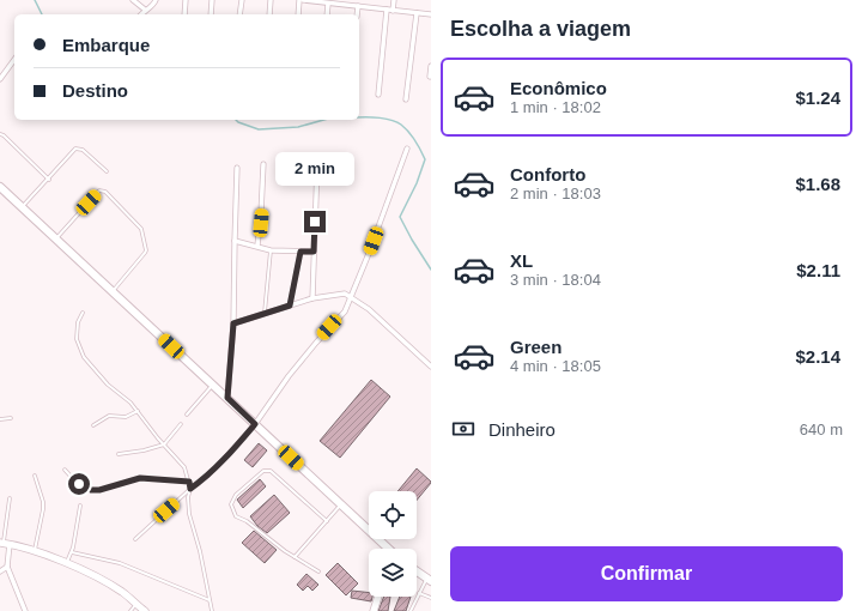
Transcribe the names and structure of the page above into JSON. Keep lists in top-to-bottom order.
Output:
{
  "page": {
    "heading": "Escolha a viagem",
    "banner": ["Embarque", "Destino"],
    "list": [
      {
        "name": "Econômico",
        "note": "1 min · 18:02",
        "value": "$1.24"
      },
      {
        "name": "Conforto",
        "note": "2 min · 18:03",
        "value": "$1.68"
      },
      {
        "name": "XL",
        "note": "3 min · 18:04",
        "value": "$2.11"
      },
      {
        "name": "Green",
        "note": "4 min · 18:05",
        "value": "$2.14"
      }
    ],
    "bubble": "2 min",
    "pay": ["Dinheiro", "640 m"],
    "buttons": "Confirmar"
  }
}
